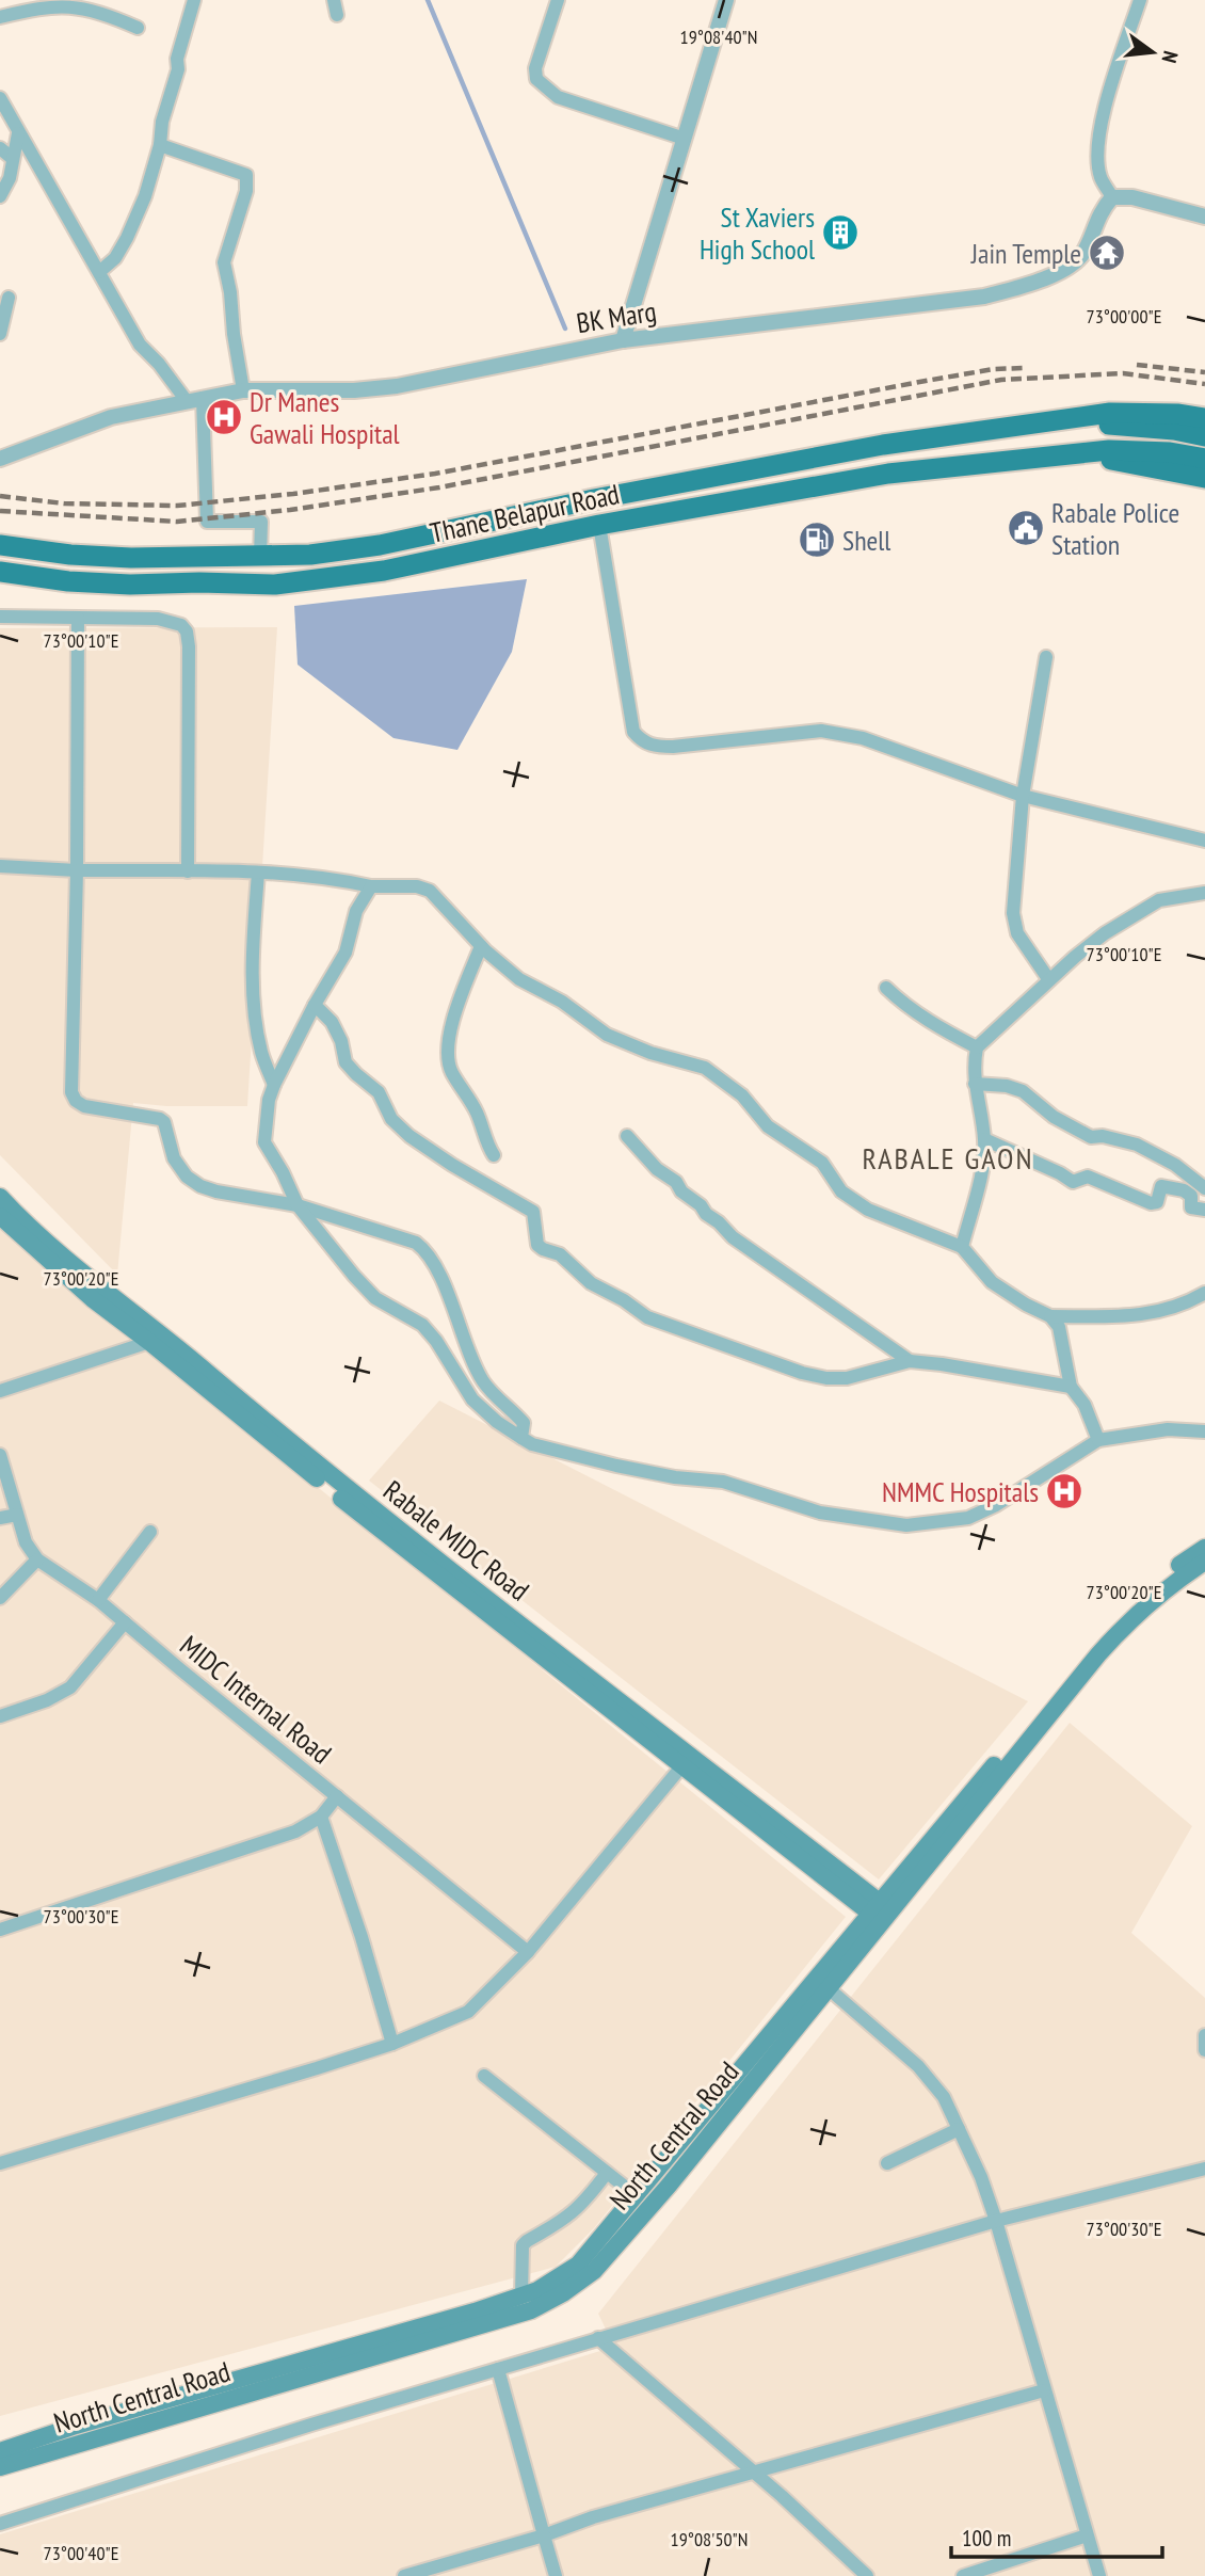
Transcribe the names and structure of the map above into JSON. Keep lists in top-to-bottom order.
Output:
{
  "streets": {
    "main road": ["Thane Belapur Road", "Rabale MIDC Road", "North Central Road"],
    "street": ["BK Marg", "MIDC Internal Road"]
  },
  "crossings": [
    ["Rabale MIDC Road", "North Central Road"]
  ],
  "districts": ["RABALE GAON"],
  "places": {
    "building": ["St Xaviers High School"],
    "temple": ["Jain Temple"],
    "hospital": ["Dr Manes Gawali Hospital", "NMMC Hospitals"],
    "public building": ["Rabale Police Station"],
    "fuel station": ["Shell"]
  },
  "scale_bar": "100 m",
  "north": "right",
  "coordinates": [
    "19°08'40\"N",
    "73°00'00\"E",
    "73°00'10\"E",
    "73°00'20\"E",
    "73°00'30\"E",
    "19°08'50\"N",
    "73°00'40\"E"
  ]
}
